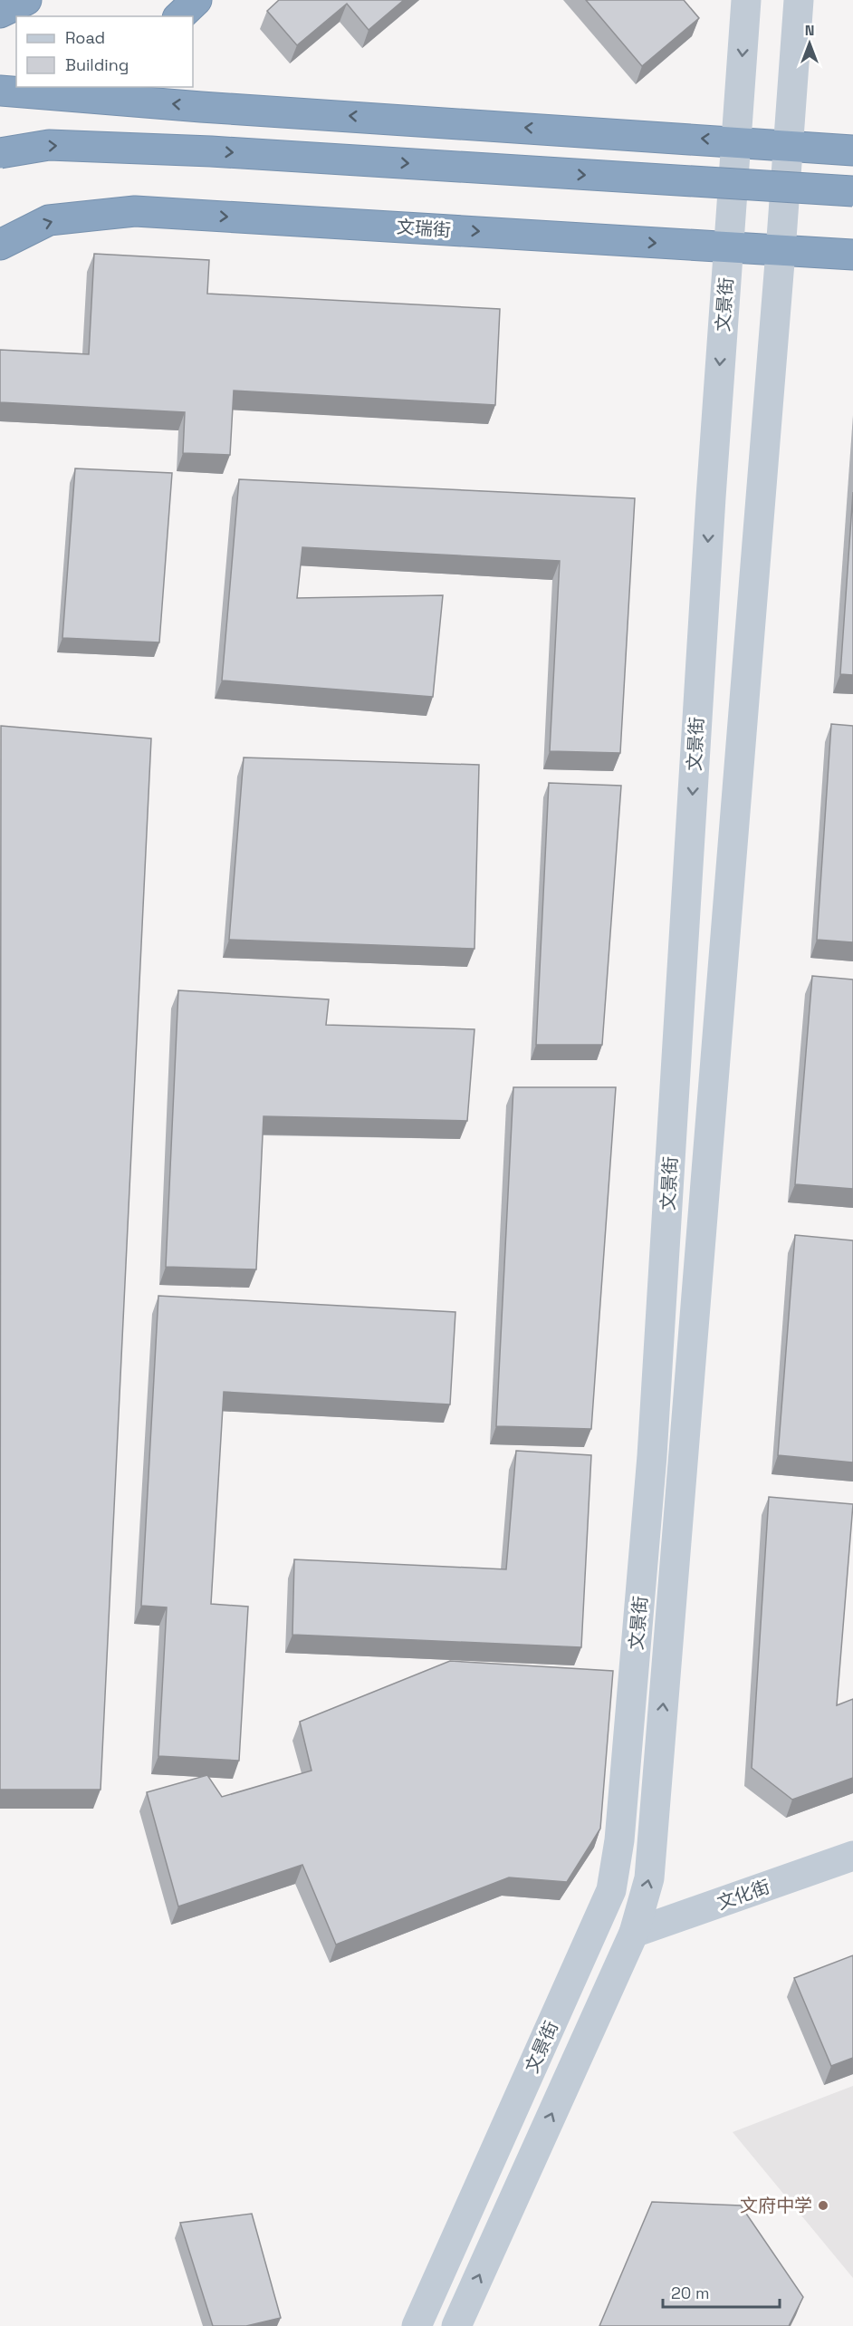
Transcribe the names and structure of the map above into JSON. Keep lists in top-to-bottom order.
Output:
{
  "streets": {
    "highway": ["文瑞街"],
    "main road": ["文景街", "文化街"]
  },
  "crossings": [
    ["文瑞街", "文景街"],
    ["文景街", "文化街"]
  ],
  "places": ["文府中学"],
  "legend": ["Road", "Building"],
  "scale_bar": "20 m",
  "north": "top"
}
